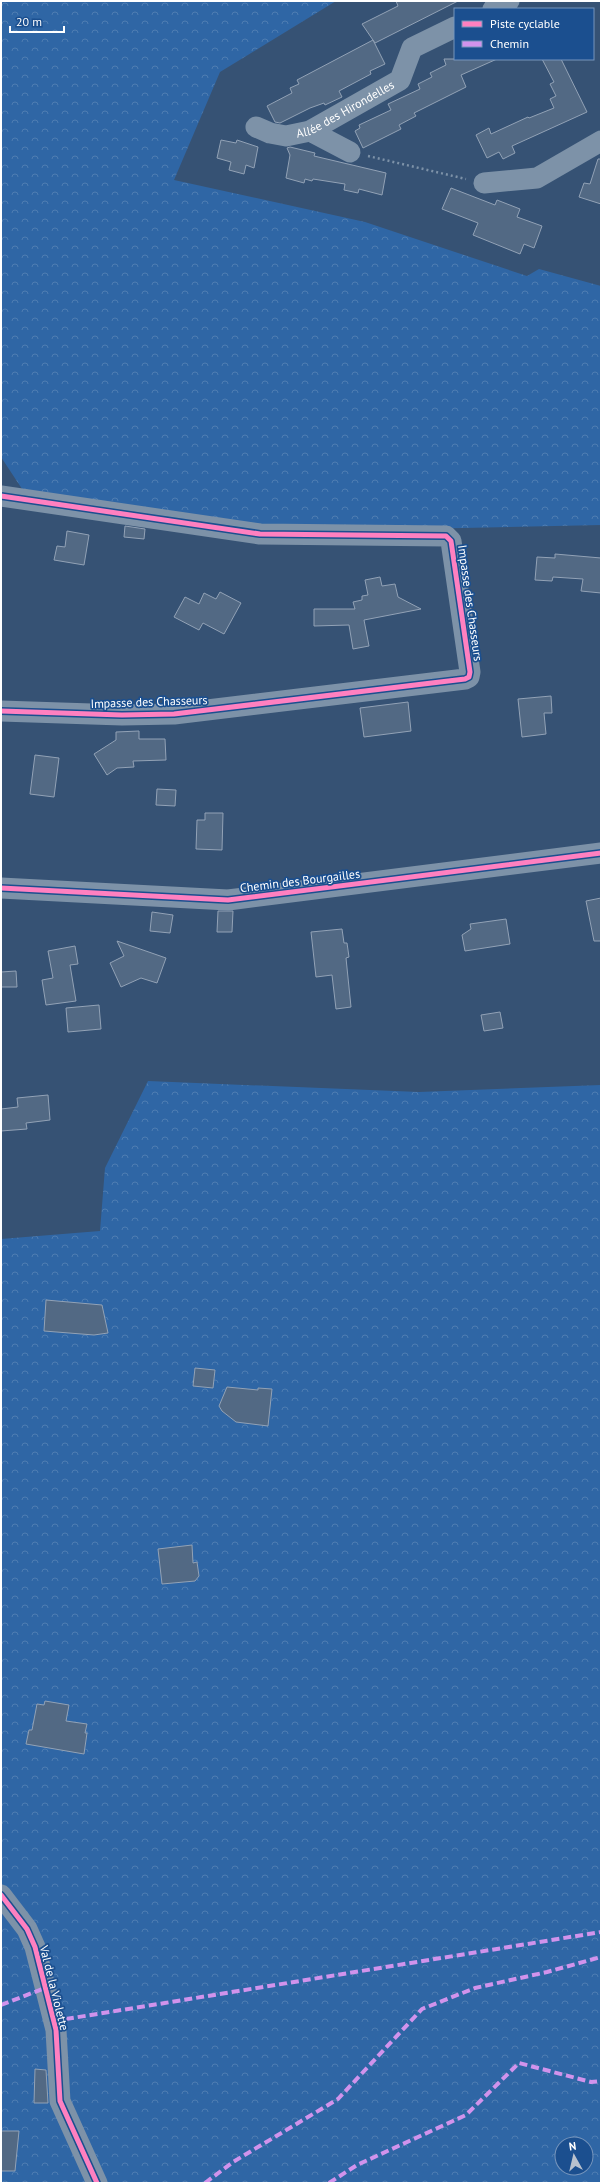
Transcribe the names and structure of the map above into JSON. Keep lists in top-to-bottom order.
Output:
{
  "streets": {
    "street": [
      "Allée des Hirondelles",
      "Impasse des Chasseurs",
      "Chemin des Bourgailles",
      "Val de la Violette"
    ]
  },
  "legend": ["Piste cyclable", "Chemin"],
  "scale_bar": "20 m",
  "north": "top"
}
